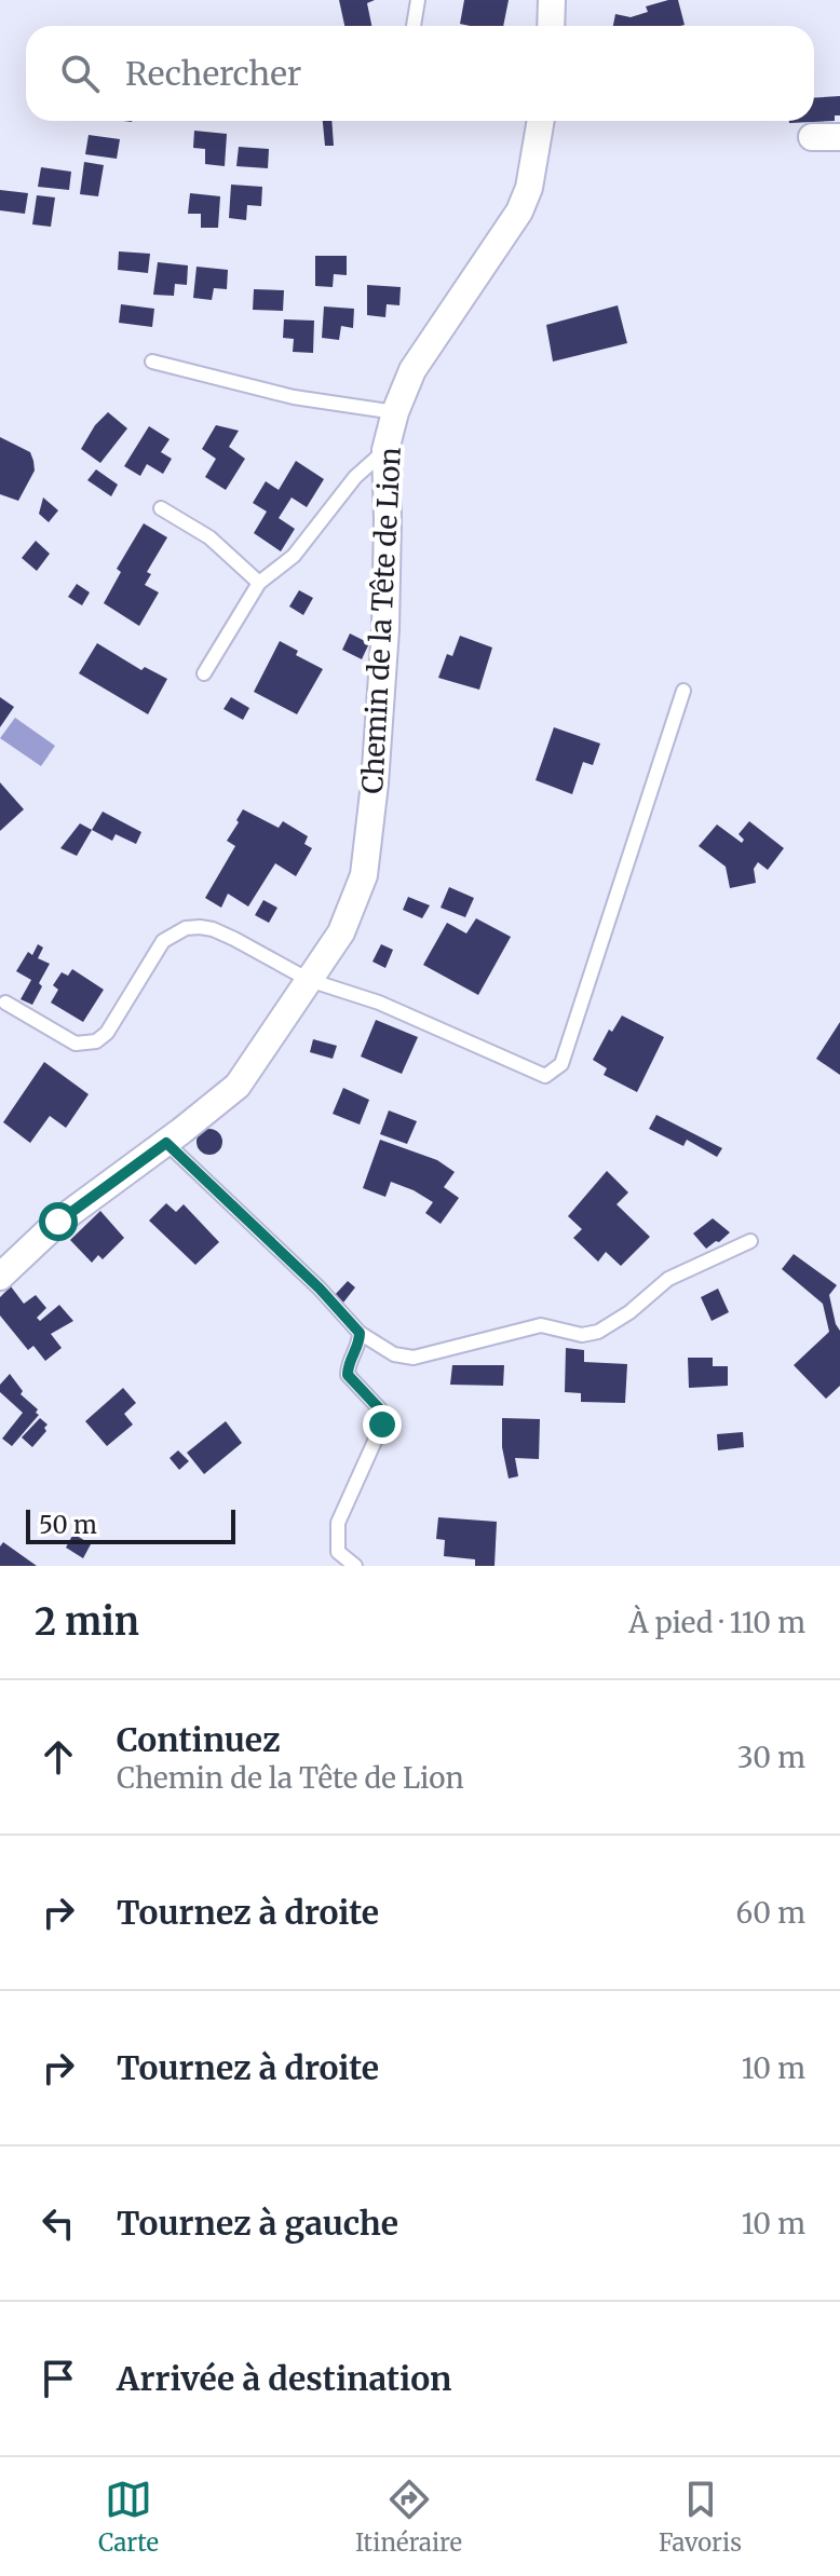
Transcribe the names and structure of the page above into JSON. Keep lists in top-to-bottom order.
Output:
{
  "streets": {
    "street": ["Chemin de la Tête de Lion"]
  },
  "scale_bar": "50 m",
  "page": {
    "search": "Rechercher",
    "scale": "50 m",
    "heading": ["2 min", "À pied · 110 m"],
    "list": [
      ["Continuez", "Chemin de la Tête de Lion", "30 m"],
      ["Tournez à droite", "60 m"],
      ["Tournez à droite", "10 m"],
      ["Tournez à gauche", "10 m"],
      "Arrivée à destination"
    ],
    "nav": ["Carte", "Itinéraire", "Favoris"]
  }
}
